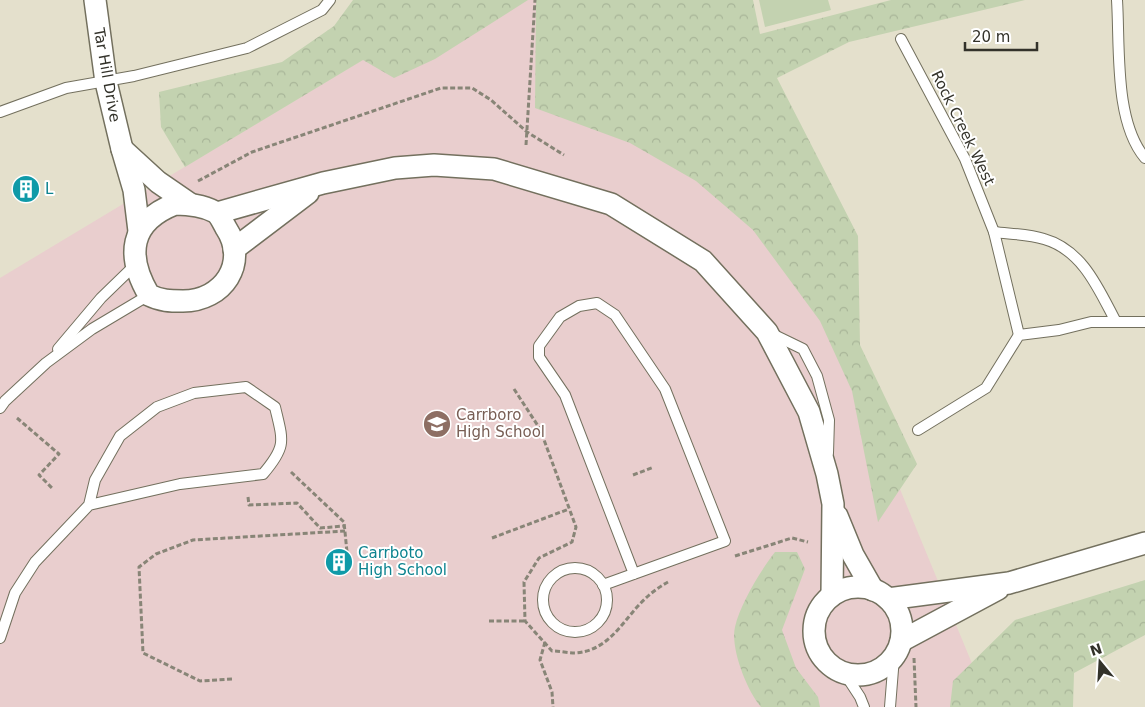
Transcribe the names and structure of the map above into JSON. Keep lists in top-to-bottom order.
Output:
{
  "streets": {
    "street": ["Tar Hill Drive"],
    "lane": ["Rock Creek West"]
  },
  "places": {
    "building": ["L", "Carrboto High School"],
    "school or university": ["Carrboro High School"]
  },
  "scale_bar": "20 m",
  "north": "top"
}
